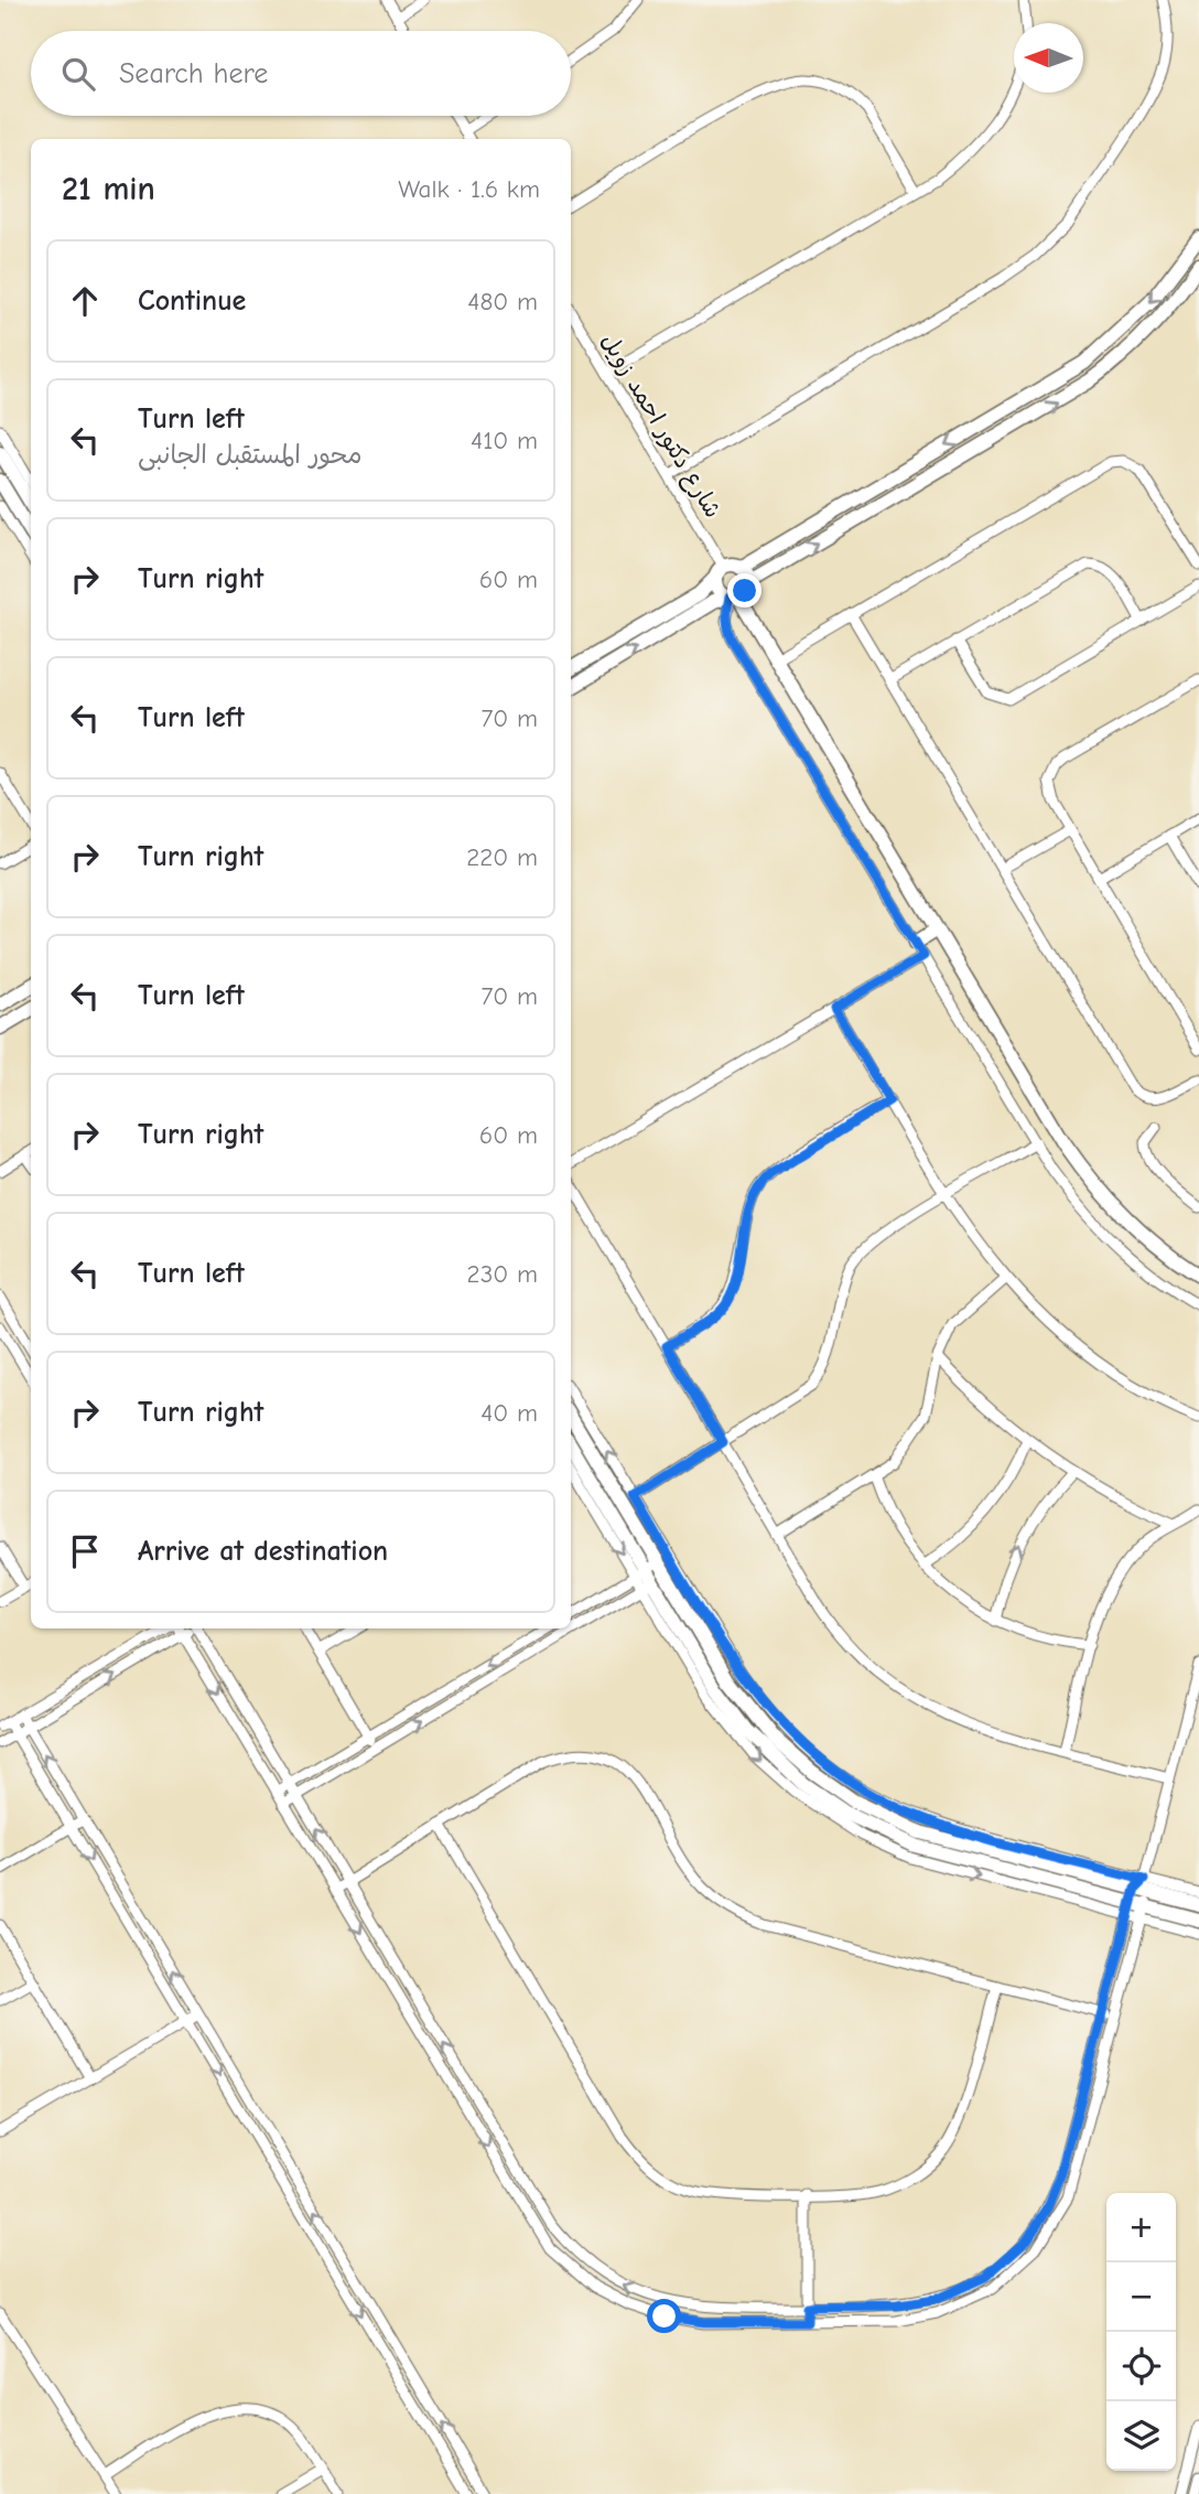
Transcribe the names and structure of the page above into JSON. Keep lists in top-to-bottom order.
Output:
{
  "streets": {
    "street": ["شارع دكتور احمد زويل"]
  },
  "north": "left",
  "page": {
    "search": "Search here",
    "heading": ["21 min", "Walk · 1.6 km"],
    "list": [
      ["Continue", "480 m"],
      ["Turn left", "محور المستقبل الجانبى", "410 m"],
      ["Turn right", "60 m"],
      ["Turn left", "70 m"],
      ["Turn right", "220 m"],
      ["Turn left", "70 m"],
      ["Turn right", "60 m"],
      ["Turn left", "230 m"],
      ["Turn right", "40 m"],
      "Arrive at destination"
    ],
    "map_buttons": ["+", "−"]
  }
}
